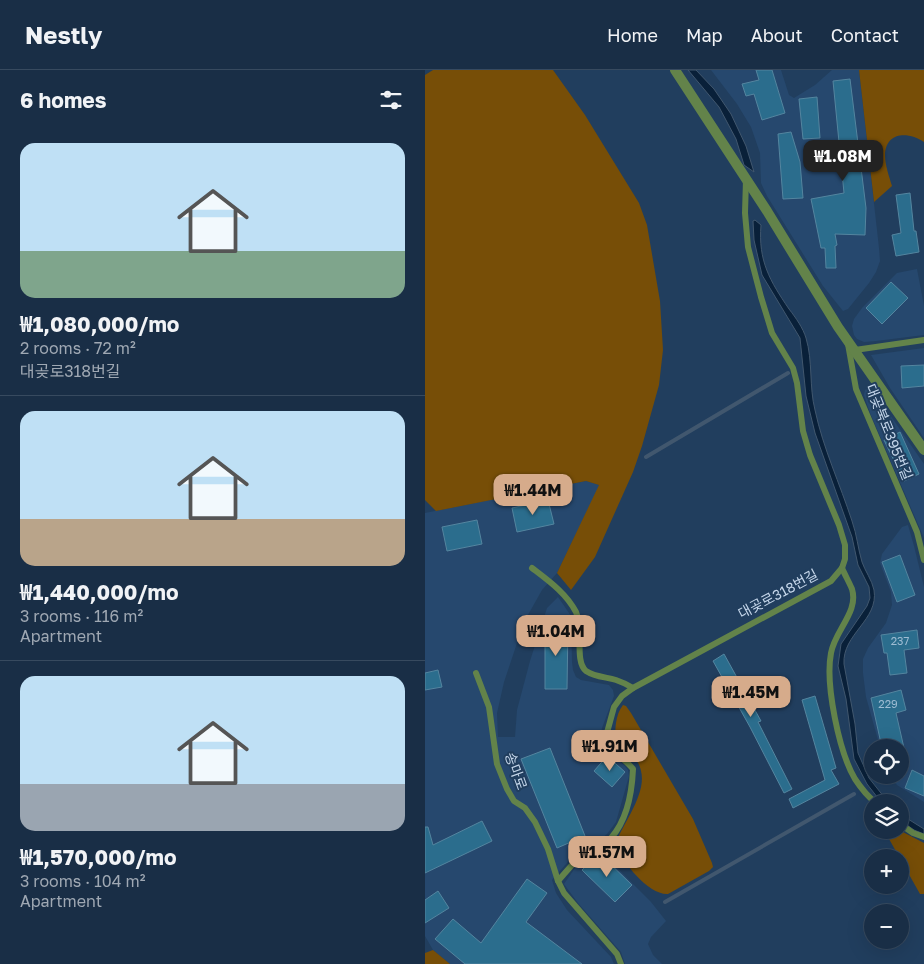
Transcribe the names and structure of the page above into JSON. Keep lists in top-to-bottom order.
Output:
{
  "streets": {
    "lane": ["대곶북로395번길", "대곶로318번길", "송마로"]
  },
  "crossings": [
    ["대곶로318번길", "송마로"]
  ],
  "house_numbers": ["237", "229"],
  "page": {
    "header": "Nestly",
    "nav": [
      "Home",
      "Map",
      "About",
      "Contact"
    ],
    "heading": "6 homes",
    "list": [
      {
        "name": "₩1,080,000/mo",
        "note": "2 rooms · 72 m² · 대곶로318번길"
      },
      {
        "name": "₩1,440,000/mo",
        "note": "3 rooms · 116 m² · Apartment"
      },
      {
        "name": "₩1,570,000/mo",
        "note": "3 rooms · 104 m² · Apartment"
      }
    ],
    "price": [
      "₩1.08M",
      "₩1.44M",
      "₩1.04M",
      "₩1.45M",
      "₩1.91M",
      "₩1.57M"
    ],
    "map_buttons": ["+", "−"]
  }
}
